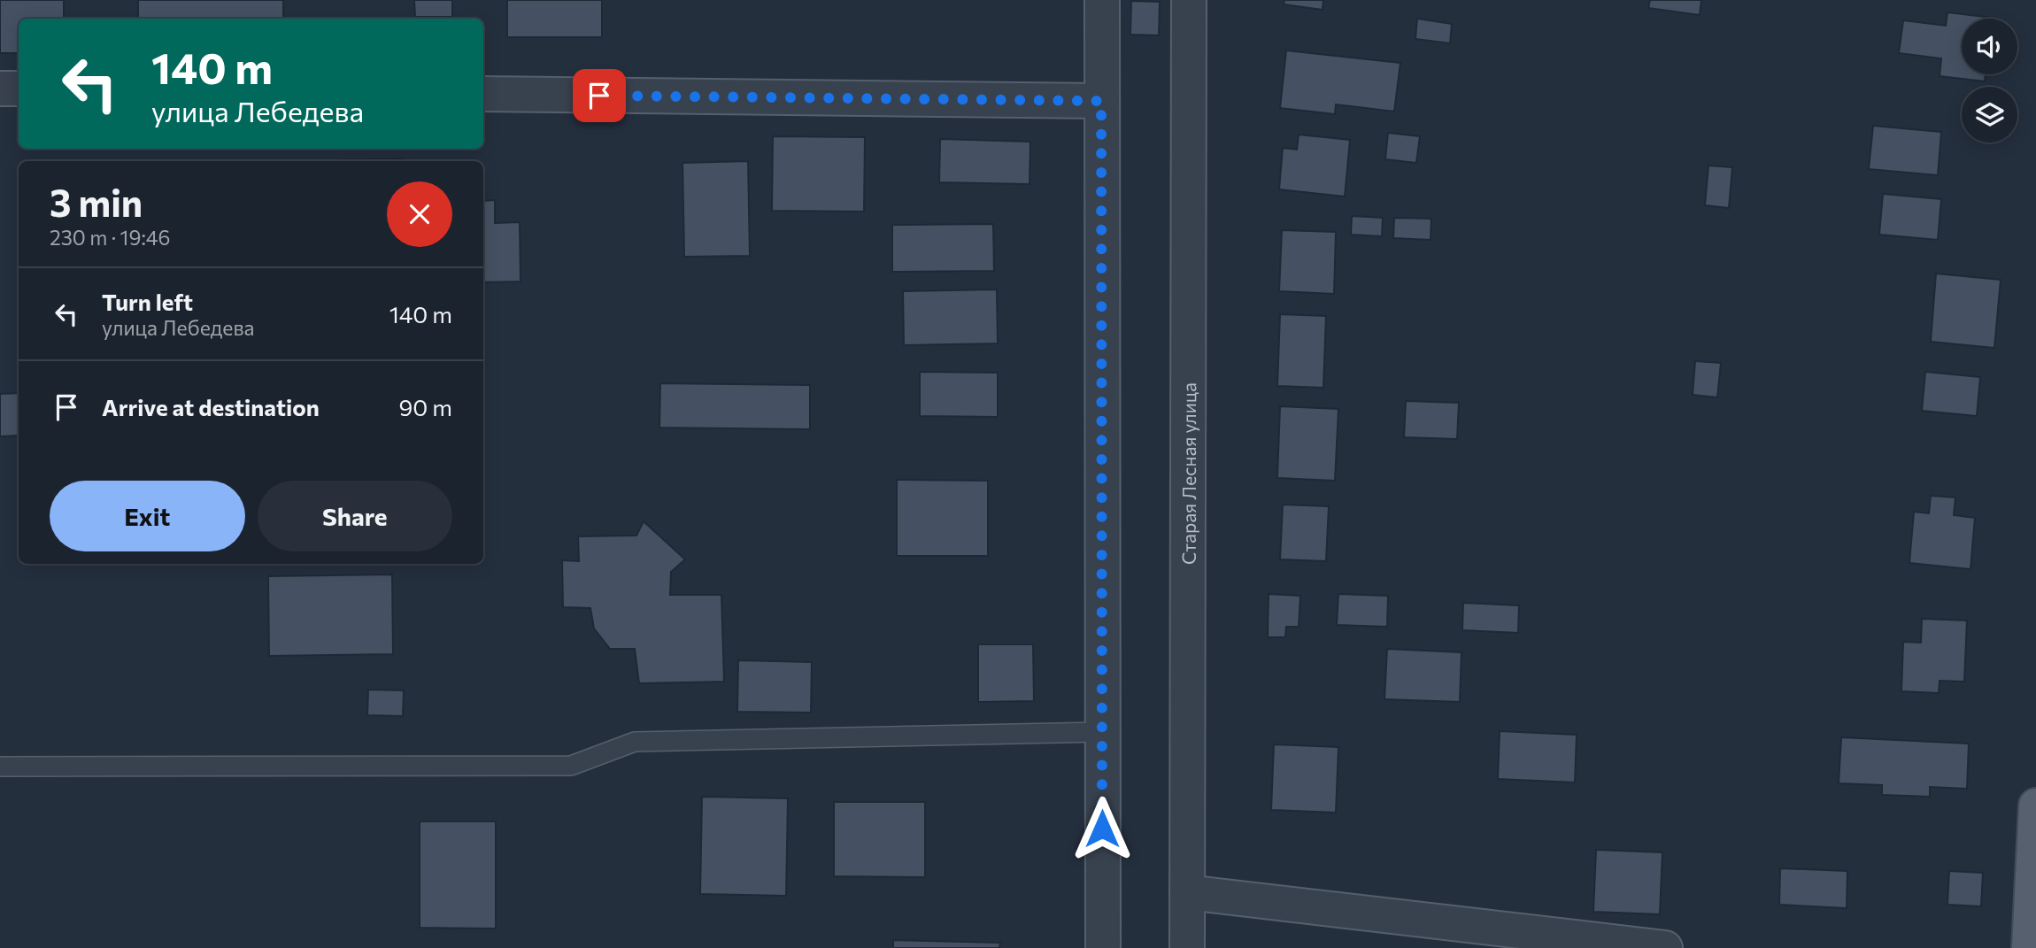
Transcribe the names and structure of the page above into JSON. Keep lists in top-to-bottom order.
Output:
{
  "streets": {
    "street": ["Старая Лесная улица"]
  },
  "page": {
    "turn": ["140 m", "улица Лебедева"],
    "heading": ["3 min", "230 m · 19:46"],
    "list": [
      {
        "name": "Turn left",
        "note": "улица Лебедева",
        "value": "140 m"
      },
      {
        "name": "Arrive at destination",
        "value": "90 m"
      }
    ],
    "buttons": ["Exit", "Share"]
  }
}
